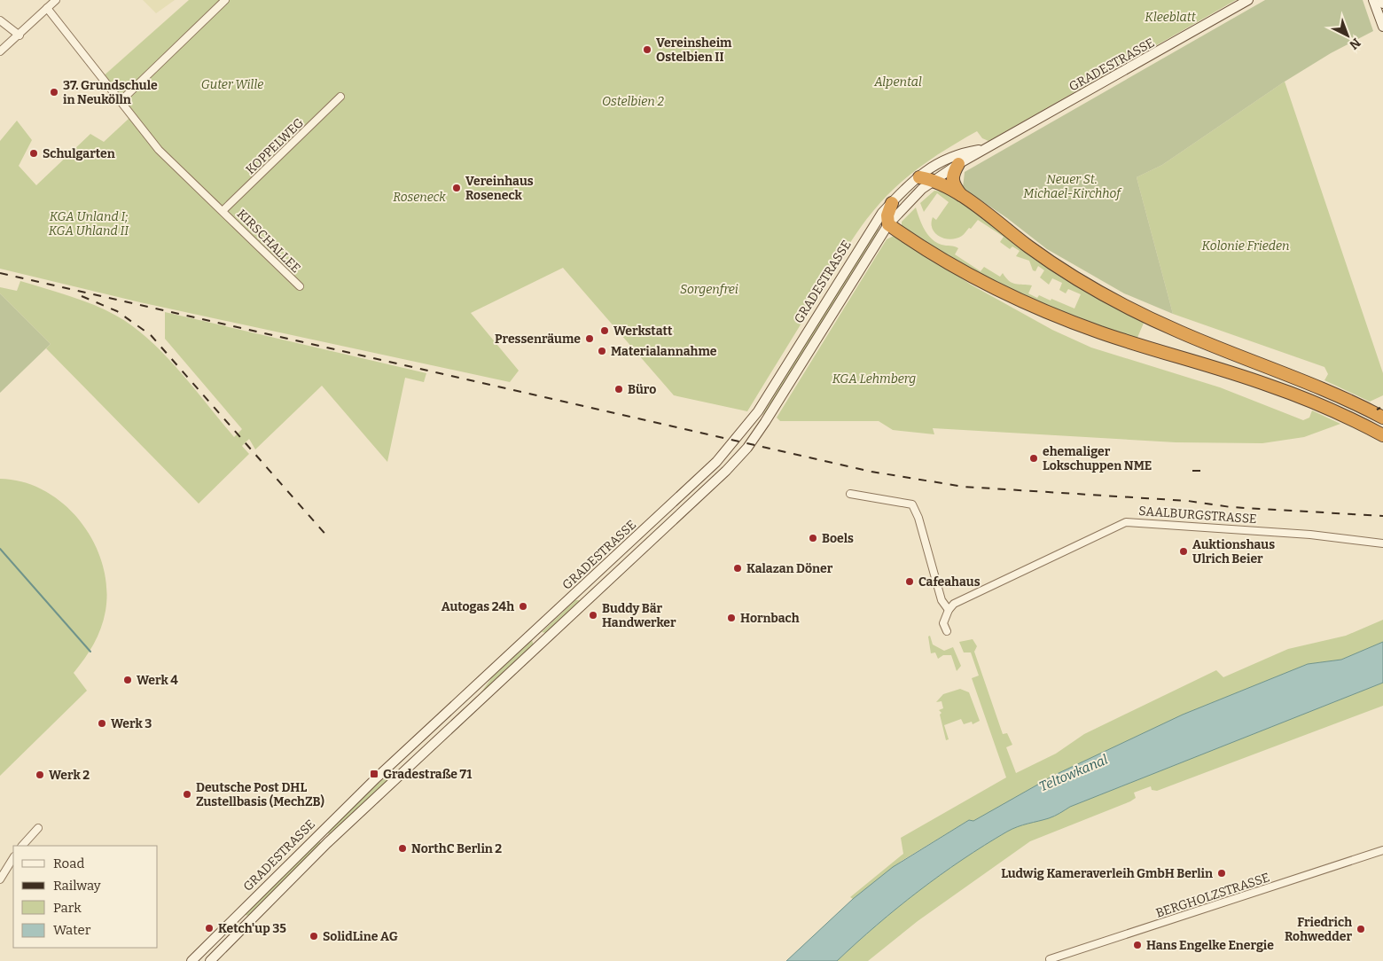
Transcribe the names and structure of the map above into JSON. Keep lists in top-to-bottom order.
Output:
{
  "streets": {
    "main road": ["GRADESTRASSE"],
    "street": [
      "KOPPELWEG",
      "KIRSCHALLEE",
      "SAALBURGSTRASSE",
      "BERGHOLZSTRASSE"
    ]
  },
  "crossings": [
    ["KOPPELWEG", "KIRSCHALLEE"]
  ],
  "water": ["Teltowkanal"],
  "parks": [
    "Kleeblatt",
    "Alpental",
    "Guter Wille",
    "Ostelbien 2",
    "Neuer St. Michael-Kirchhof",
    "Roseneck",
    "KGA Unland I; KGA Uhland II",
    "Kolonie Frieden",
    "Sorgenfrei",
    "KGA Lehmberg"
  ],
  "places": {
    "other": [
      "Vereinsheim Ostelbien II",
      "37. Grundschule in Neukölln",
      "Schulgarten",
      "Vereinhaus Roseneck",
      "Werkstatt",
      "Pressenräume",
      "Materialannahme",
      "Büro",
      "ehemaliger Lokschuppen NME",
      "Boels",
      "Auktionshaus Ulrich Beier",
      "Kalazan Döner",
      "Cafeahaus",
      "Autogas 24h",
      "Buddy Bär Handwerker",
      "Hornbach",
      "Werk 4",
      "Werk 3",
      "Werk 2",
      "Deutsche Post DHL Zustellbasis (MechZB)",
      "NorthC Berlin 2",
      "Ludwig Kameraverleih GmbH Berlin",
      "Ketch'up 35",
      "Friedrich Rohwedder",
      "SolidLine AG",
      "Hans Engelke Energie"
    ],
    "transit": ["Gradestraße 71"]
  },
  "legend": [
    "Road",
    "Railway",
    "Park",
    "Water"
  ],
  "north": "bottom right"
}
